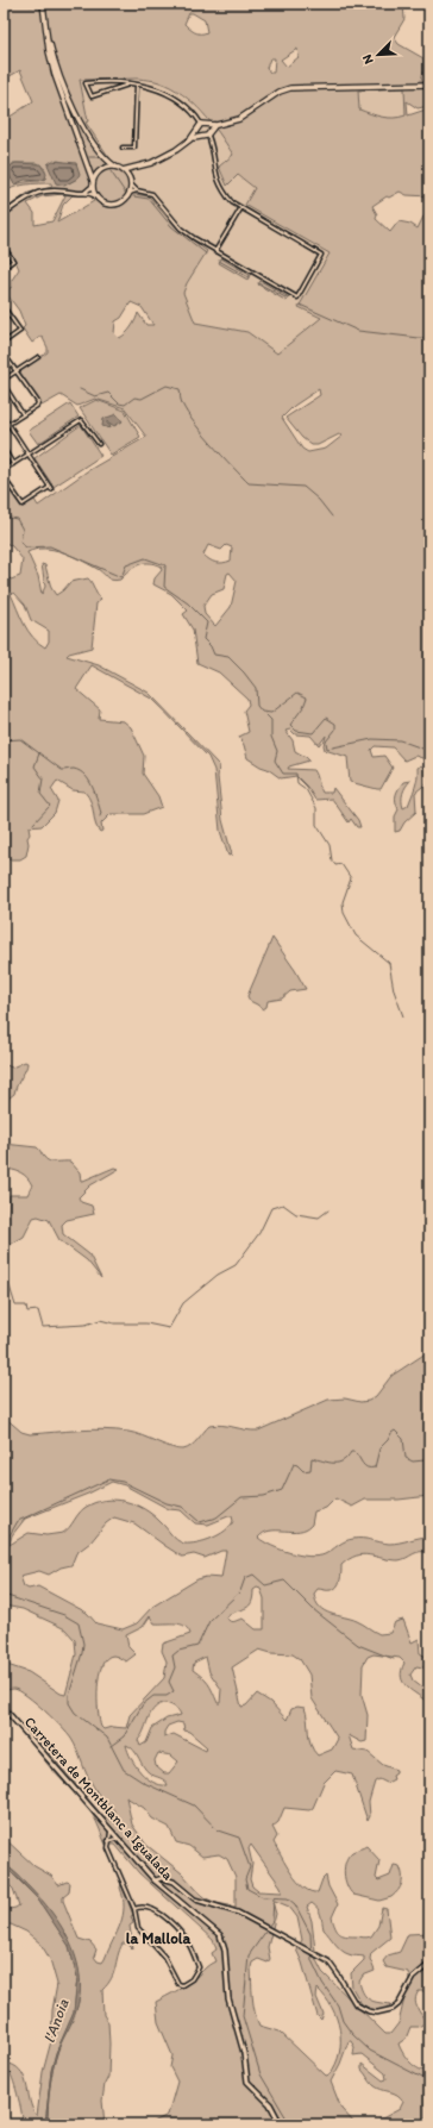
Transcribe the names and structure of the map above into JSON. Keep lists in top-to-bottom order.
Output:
{
  "streets": {
    "main road": ["Carretera de Montblanc a Igualada"]
  },
  "districts": ["la Mallola"],
  "water": ["l'Anoia"],
  "north": "bottom left"
}
